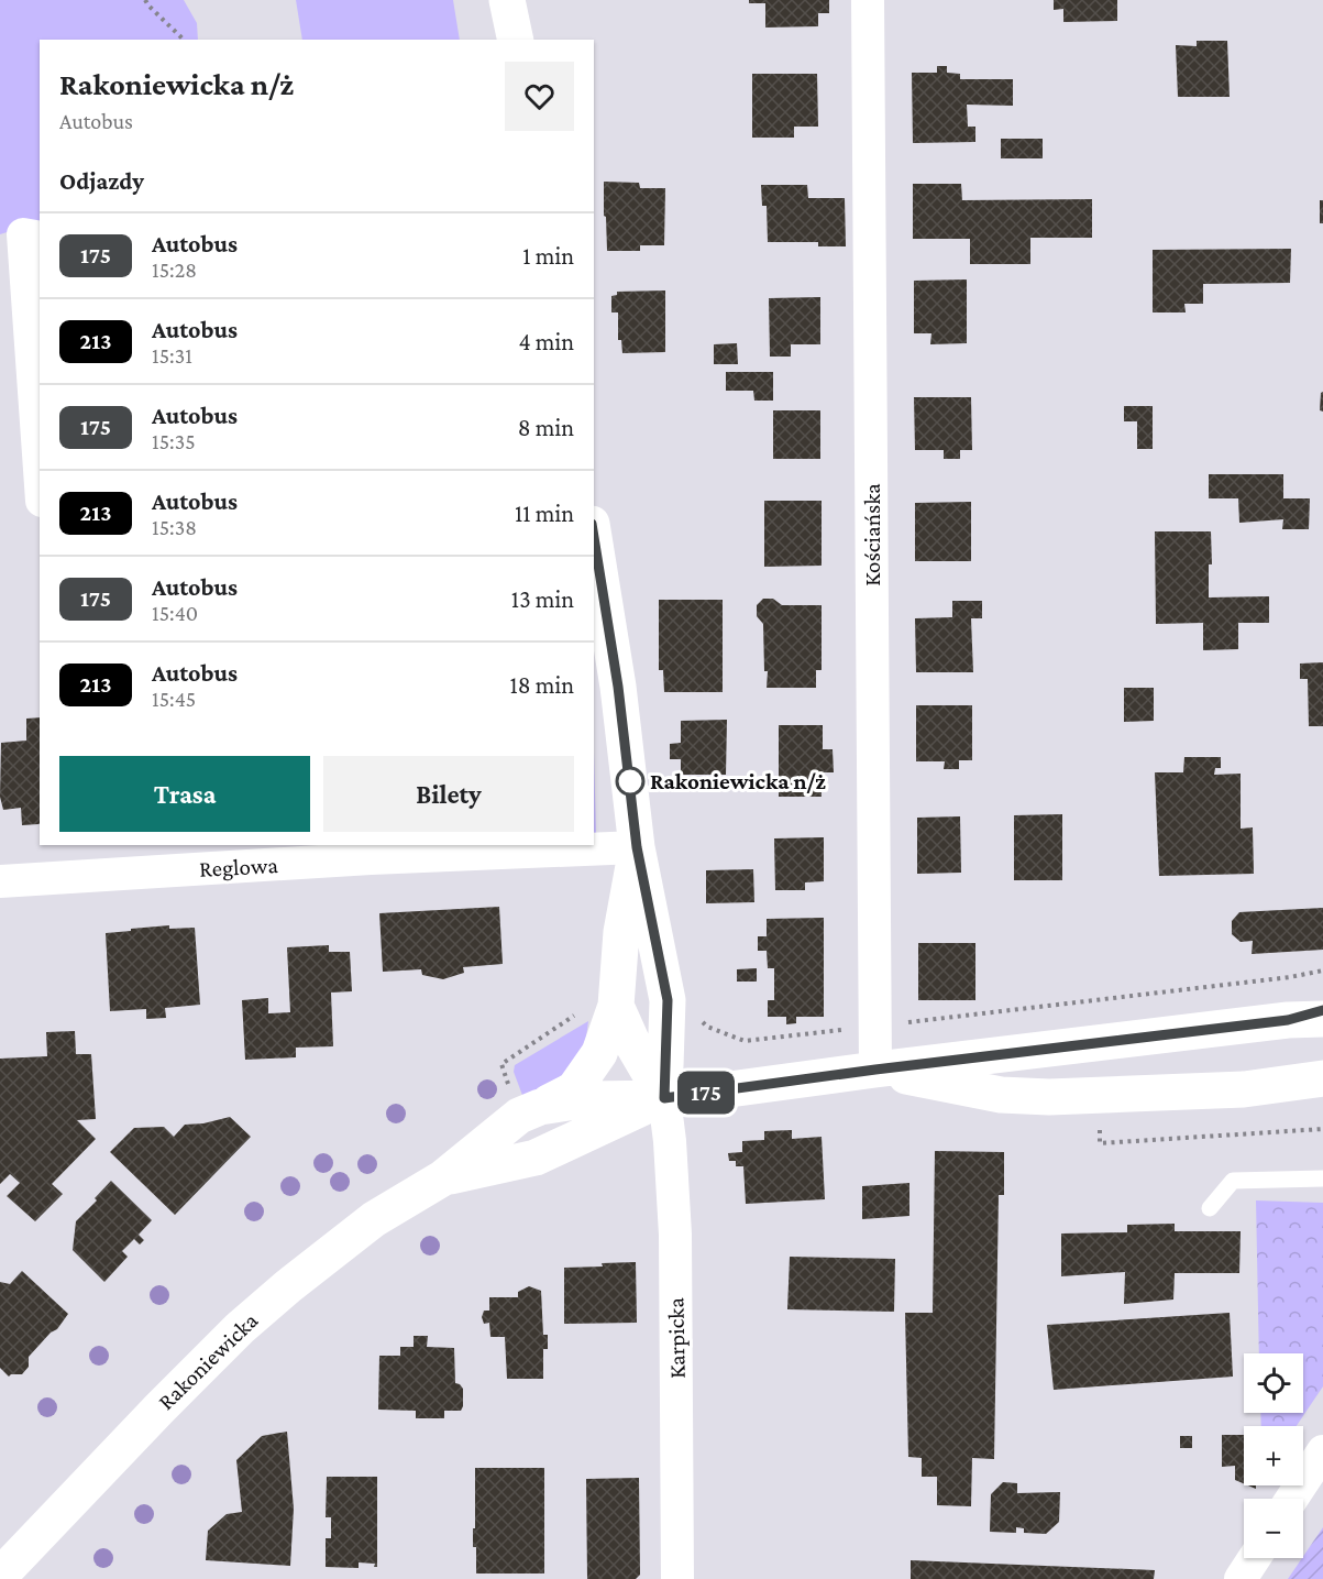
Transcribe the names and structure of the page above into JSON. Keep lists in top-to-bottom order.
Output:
{
  "streets": {
    "street": [
      "Kościańska",
      "Reglowa",
      "Karpicka",
      "Rakoniewicka"
    ]
  },
  "crossings": [
    ["Kościańska", "Rakoniewicka"],
    ["Karpicka", "Rakoniewicka"]
  ],
  "places": ["Rakoniewicka n/ż"],
  "lines": ["bus line 175"],
  "page": {
    "on_map": "175",
    "heading": [
      ["Rakoniewicka n/ż", "Autobus"],
      "Odjazdy"
    ],
    "list": [
      {
        "mark": "175",
        "name": "Autobus",
        "note": "15:28",
        "value": "1 min"
      },
      {
        "mark": "213",
        "name": "Autobus",
        "note": "15:31",
        "value": "4 min"
      },
      {
        "mark": "175",
        "name": "Autobus",
        "note": "15:35",
        "value": "8 min"
      },
      {
        "mark": "213",
        "name": "Autobus",
        "note": "15:38",
        "value": "11 min"
      },
      {
        "mark": "175",
        "name": "Autobus",
        "note": "15:40",
        "value": "13 min"
      },
      {
        "mark": "213",
        "name": "Autobus",
        "note": "15:45",
        "value": "18 min"
      }
    ],
    "buttons": ["Trasa", "Bilety"],
    "map_buttons": ["+", "−"]
  }
}
